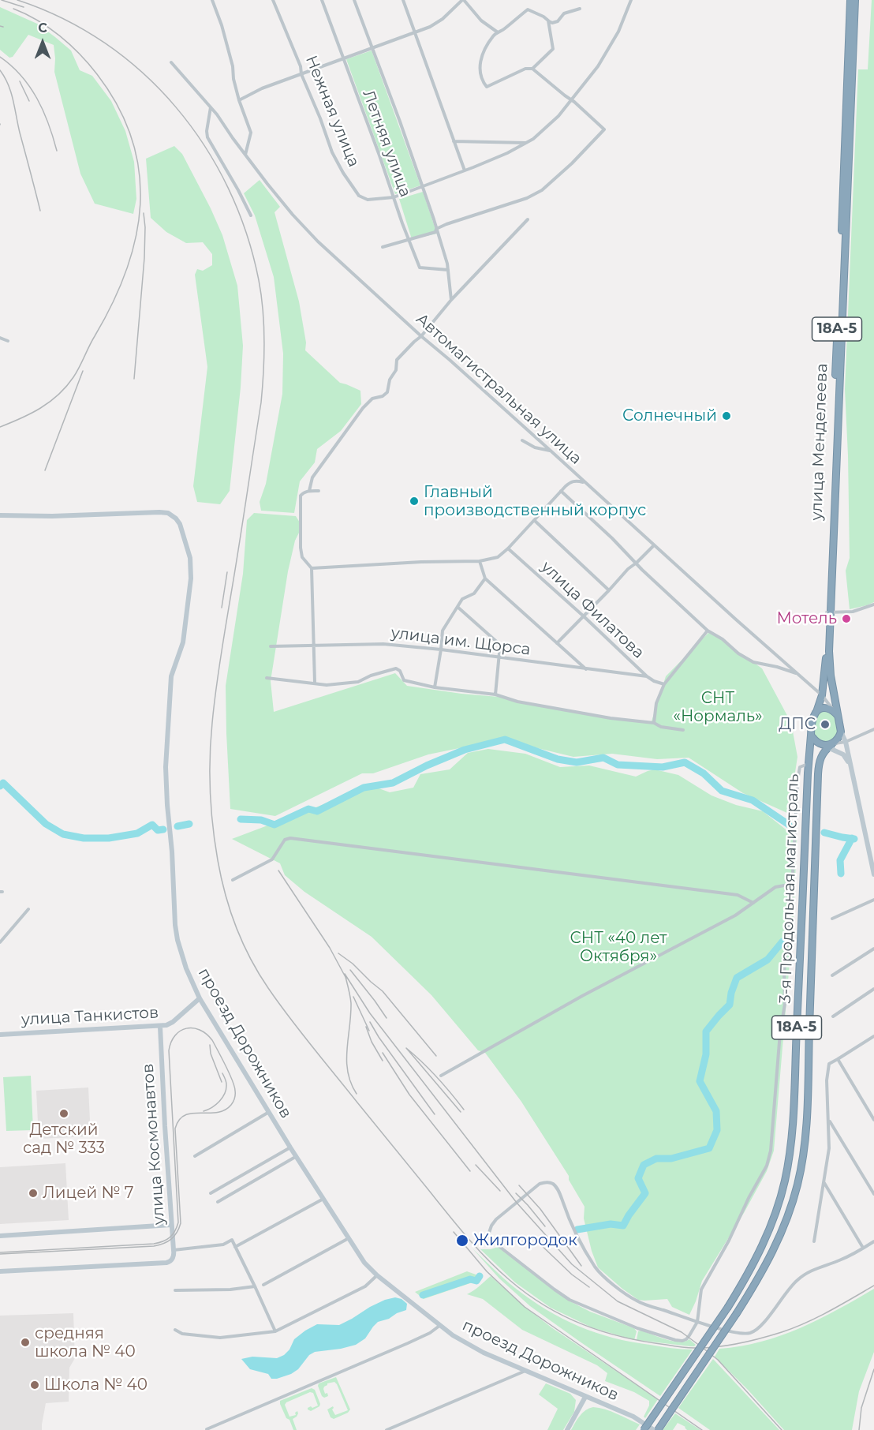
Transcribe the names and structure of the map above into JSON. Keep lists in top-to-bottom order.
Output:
{
  "streets": {
    "highway": ["18А-5", "улица Менделеева", "3-я Продольная магистраль"],
    "main road": ["улица Танкистов", "проезд Дорожников", "улица Космонавтов"],
    "street": [
      "Нежная улица",
      "Летняя улица",
      "Автомагистральная улица",
      "улица Филатова",
      "улица им. Щорса"
    ]
  },
  "crossings": [
    ["Нежная улица", "Летняя улица"],
    ["18А-5", "Автомагистральная улица"],
    ["18А-5", "улица Менделеева"],
    ["18А-5", "3-я Продольная магистраль"],
    ["Автомагистральная улица", "улица Менделеева"],
    ["Автомагистральная улица", "3-я Продольная магистраль"],
    ["улица Менделеева", "3-я Продольная магистраль"],
    ["улица Филатова", "улица им. Щорса"],
    ["улица Танкистов", "проезд Дорожников"],
    ["улица Танкистов", "улица Космонавтов"]
  ],
  "parks": ["СНТ «Нормаль»", "СНТ «40 лет Октября»"],
  "places": [
    "Солнечный",
    "Главный производственный корпус",
    "Мотель",
    "ДПС",
    "Детский сад № 333",
    "Лицей № 7",
    "Жилгородок",
    "средняя школа № 40",
    "Школа № 40"
  ],
  "north": "top"
}
